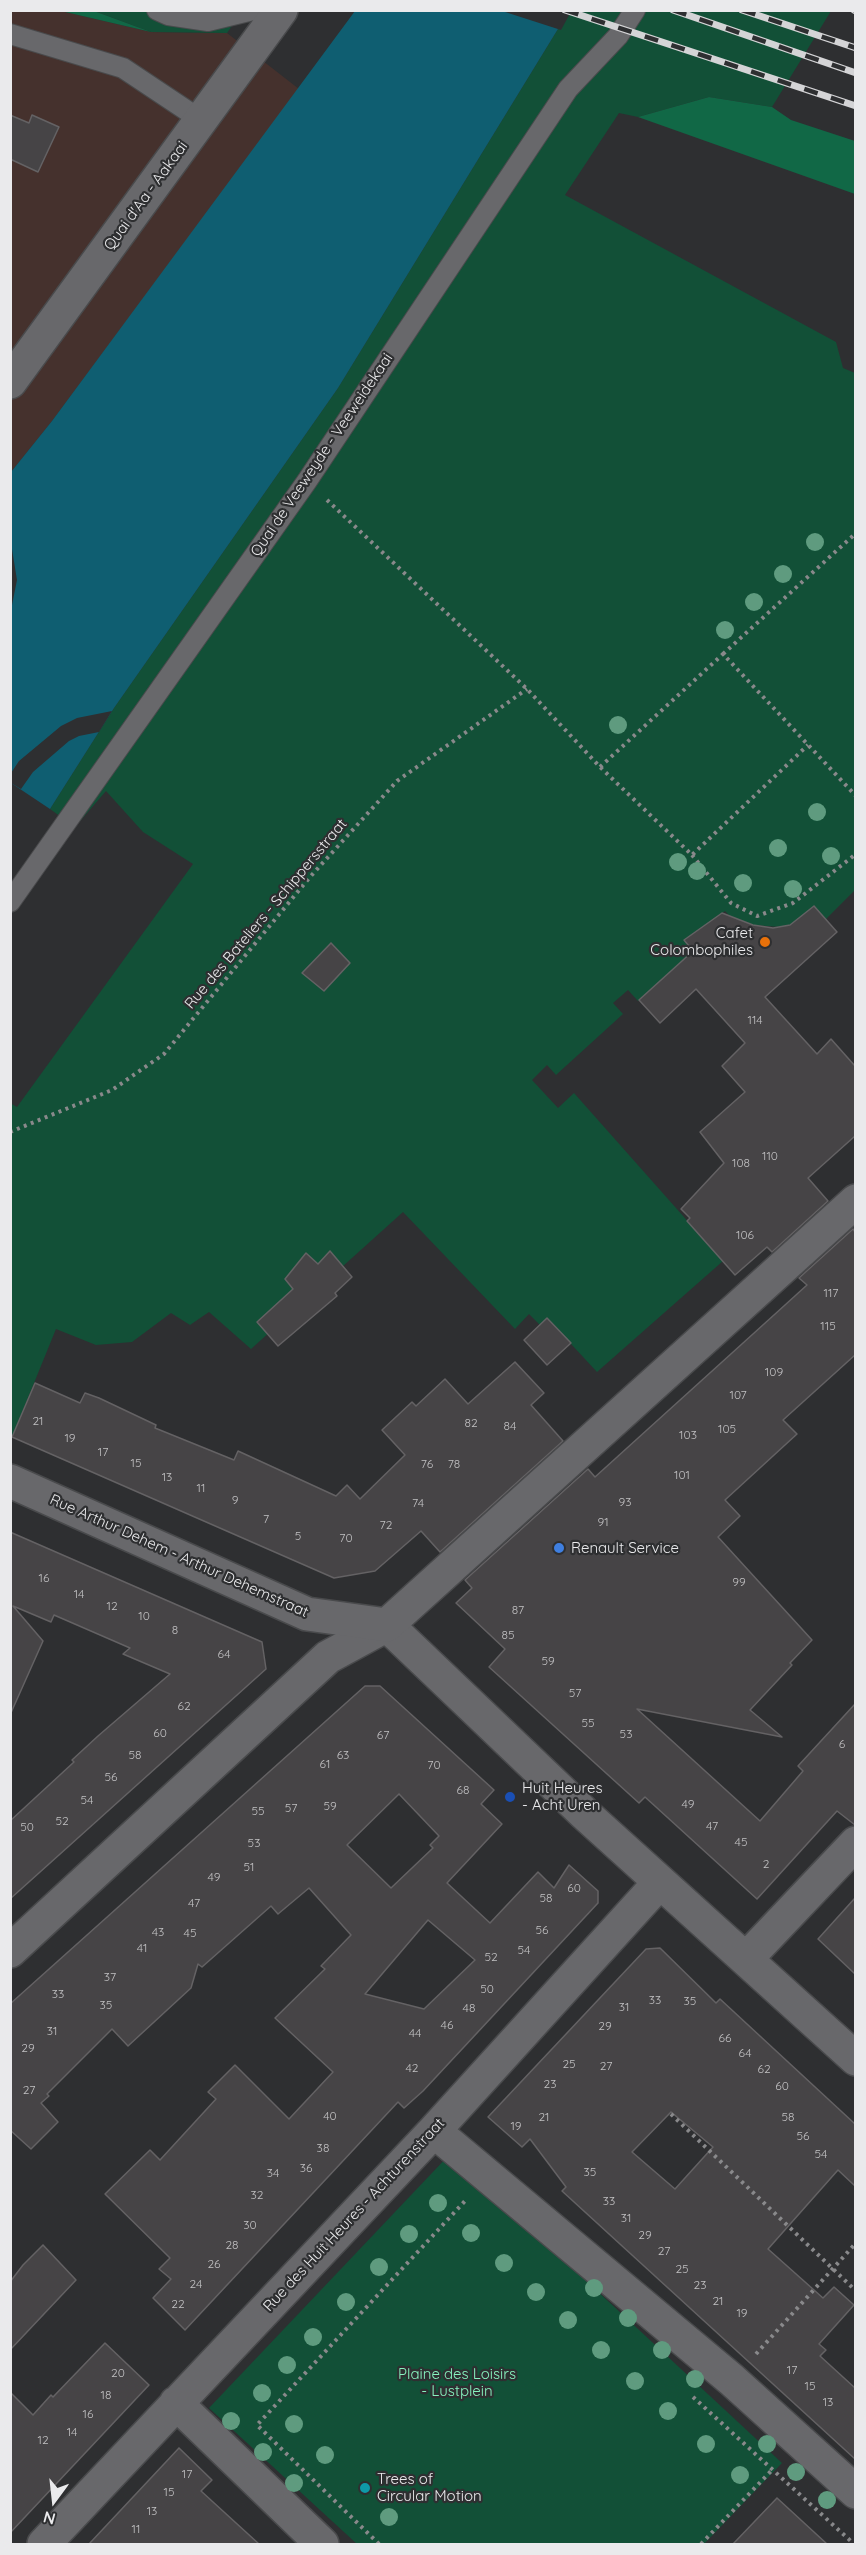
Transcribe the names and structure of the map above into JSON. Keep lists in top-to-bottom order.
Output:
{
  "streets": {
    "street": ["Quai d'Aa - Aakaai", "Rue Arthur Dehem - Arthur Dehemstraat", "Rue des Huit Heures - Achturenstraat"],
    "lane": ["Quai de Veeweyde - Veeweidekaai"],
    "path": ["Rue des Bateliers - Schippersstraat"]
  },
  "parks": ["Plaine des Loisirs - Lustplein"],
  "places": [
    "Cafet Colombophiles",
    "Renault Service",
    "Huit Heures - Acht Uren",
    "Trees of Circular Motion"
  ],
  "house_numbers": [
    "114",
    "110",
    "108",
    "106",
    "117",
    "115",
    "109",
    "107",
    "21",
    "82",
    "84",
    "105",
    "103",
    "19",
    "17",
    "15",
    "76",
    "78",
    "101",
    "13",
    "11",
    "9",
    "93",
    "74",
    "7",
    "91",
    "72",
    "5",
    "70",
    "16",
    "99",
    "14",
    "12",
    "87",
    "10",
    "8",
    "85",
    "64",
    "59",
    "57",
    "62",
    "55",
    "60",
    "53",
    "67",
    "6",
    "58",
    "63",
    "61",
    "70",
    "56",
    "68",
    "54",
    "49",
    "59",
    "57",
    "55",
    "52",
    "47",
    "50",
    "45",
    "53",
    "2",
    "51",
    "49",
    "60",
    "58",
    "47",
    "56",
    "43",
    "45",
    "41",
    "54",
    "52",
    "37",
    "50",
    "33",
    "33",
    "35",
    "35",
    "31",
    "48",
    "46",
    "29",
    "31",
    "44",
    "66",
    "29",
    "64",
    "25",
    "27",
    "42",
    "62",
    "23",
    "60",
    "27",
    "40",
    "21",
    "58",
    "19",
    "56",
    "38",
    "54",
    "36",
    "35",
    "34",
    "32",
    "33",
    "31",
    "30",
    "29",
    "28",
    "27",
    "26",
    "25",
    "24",
    "23",
    "21",
    "22",
    "19",
    "17",
    "20",
    "15",
    "18",
    "13",
    "16",
    "14",
    "12",
    "17",
    "15",
    "13",
    "11"
  ],
  "north": "bottom"
}
